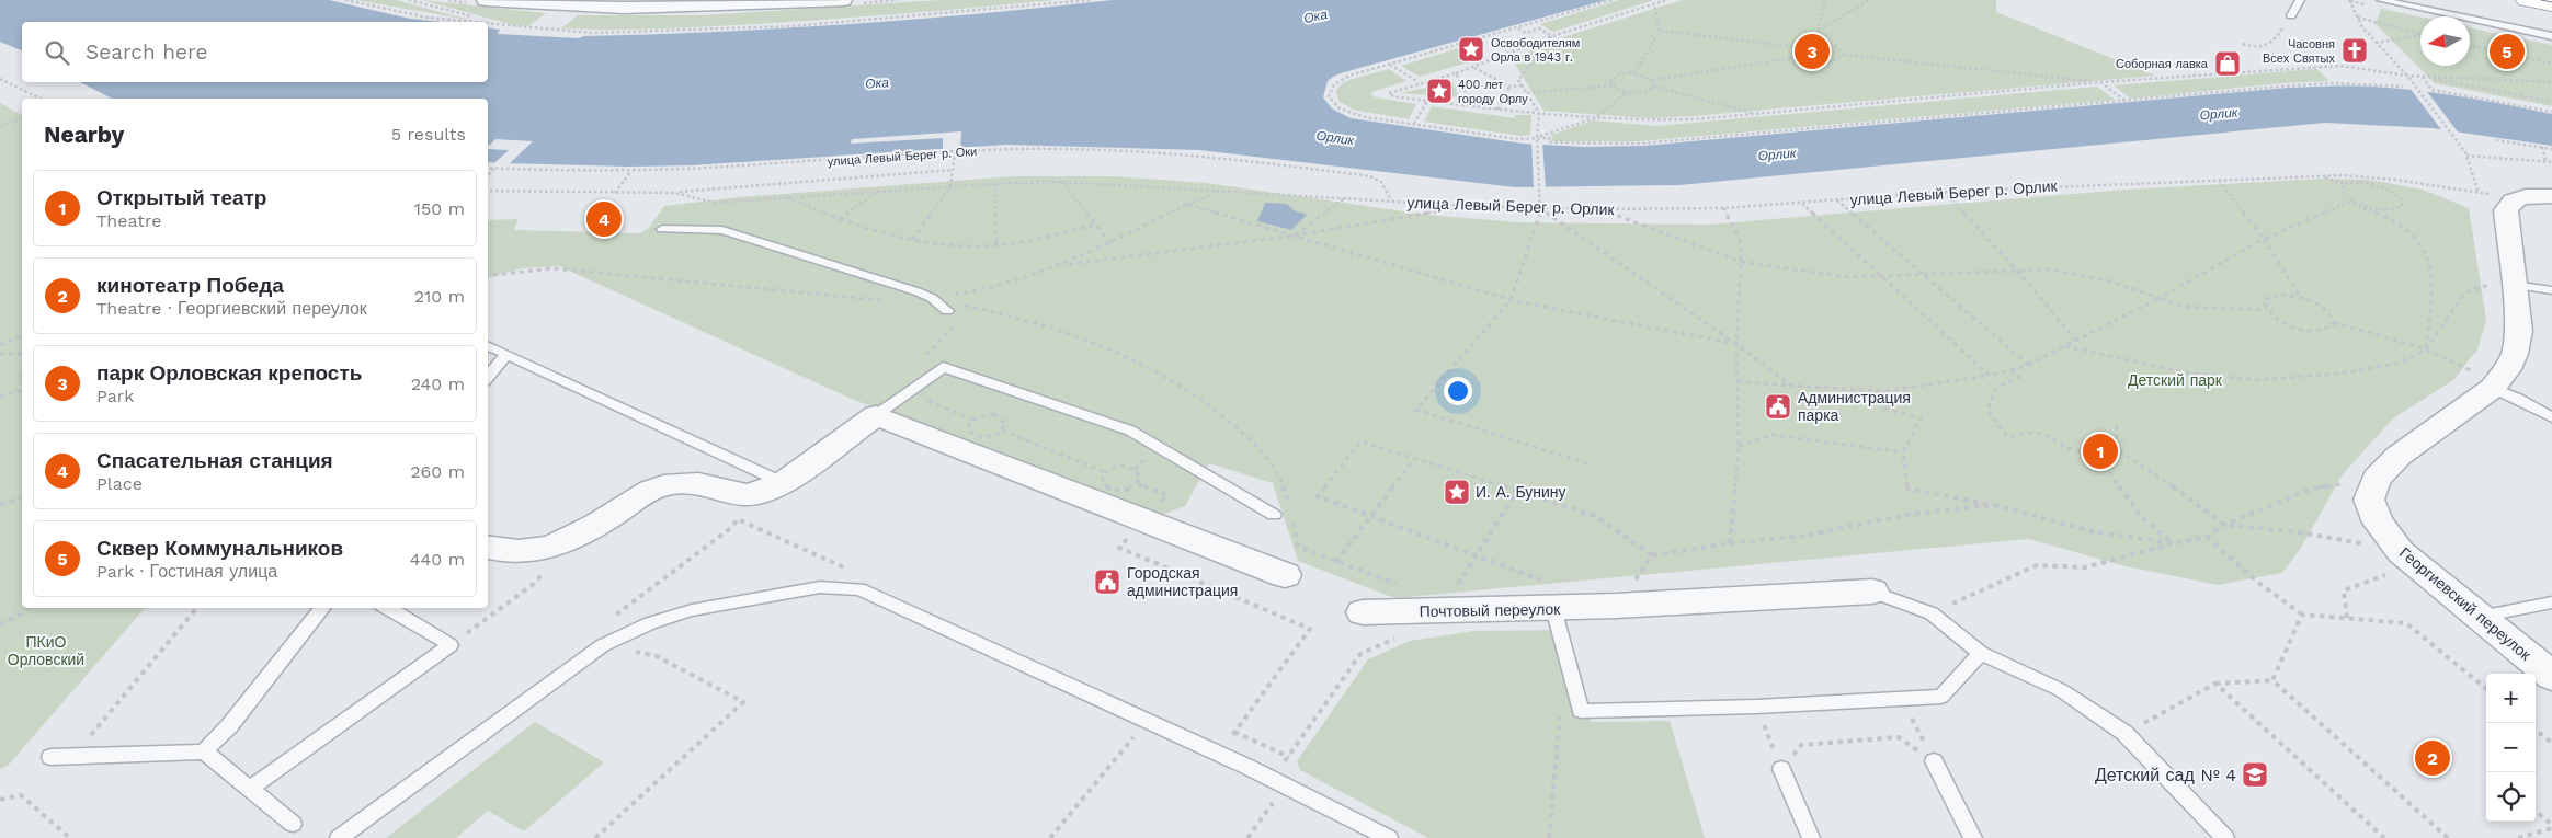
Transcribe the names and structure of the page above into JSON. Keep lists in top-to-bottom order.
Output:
{
  "streets": {
    "street": ["Георгиевский переулок", "Почтовый переулок"],
    "path": ["улица Левый Берег р. Оки", "улица Левый Берег р. Орлик"]
  },
  "crossings": [
    ["улица Левый Берег р. Оки", "улица Левый Берег р. Орлик"]
  ],
  "water": ["Ока", "Орлик"],
  "parks": ["Детский парк", "ПКиО Орловский"],
  "places": {
    "place": ["Освободителям Орла в 1943 г.", "400 лет городу Орлу", "И. А. Бунину"],
    "church": ["Часовня Всех Святых"],
    "shop": ["Соборная лавка"],
    "public building": ["Администрация парка", "Городская администрация"],
    "school or university": ["Детский сад № 4"]
  },
  "north": "left",
  "page": {
    "search": "Search here",
    "pins": [
      "3",
      "5",
      "4",
      "1",
      "2"
    ],
    "heading": ["Nearby", "5 results"],
    "list": [
      {
        "mark": "1",
        "name": "Открытый театр",
        "note": "Theatre",
        "value": "150 m"
      },
      {
        "mark": "2",
        "name": "кинотеатр Победа",
        "note": "Theatre · Георгиевский переулок",
        "value": "210 m"
      },
      {
        "mark": "3",
        "name": "парк Орловская крепость",
        "note": "Park",
        "value": "240 m"
      },
      {
        "mark": "4",
        "name": "Спасательная станция",
        "note": "Place",
        "value": "260 m"
      },
      {
        "mark": "5",
        "name": "Сквер Коммунальников",
        "note": "Park · Гостиная улица",
        "value": "440 m"
      }
    ],
    "map_buttons": ["+", "−"]
  }
}
